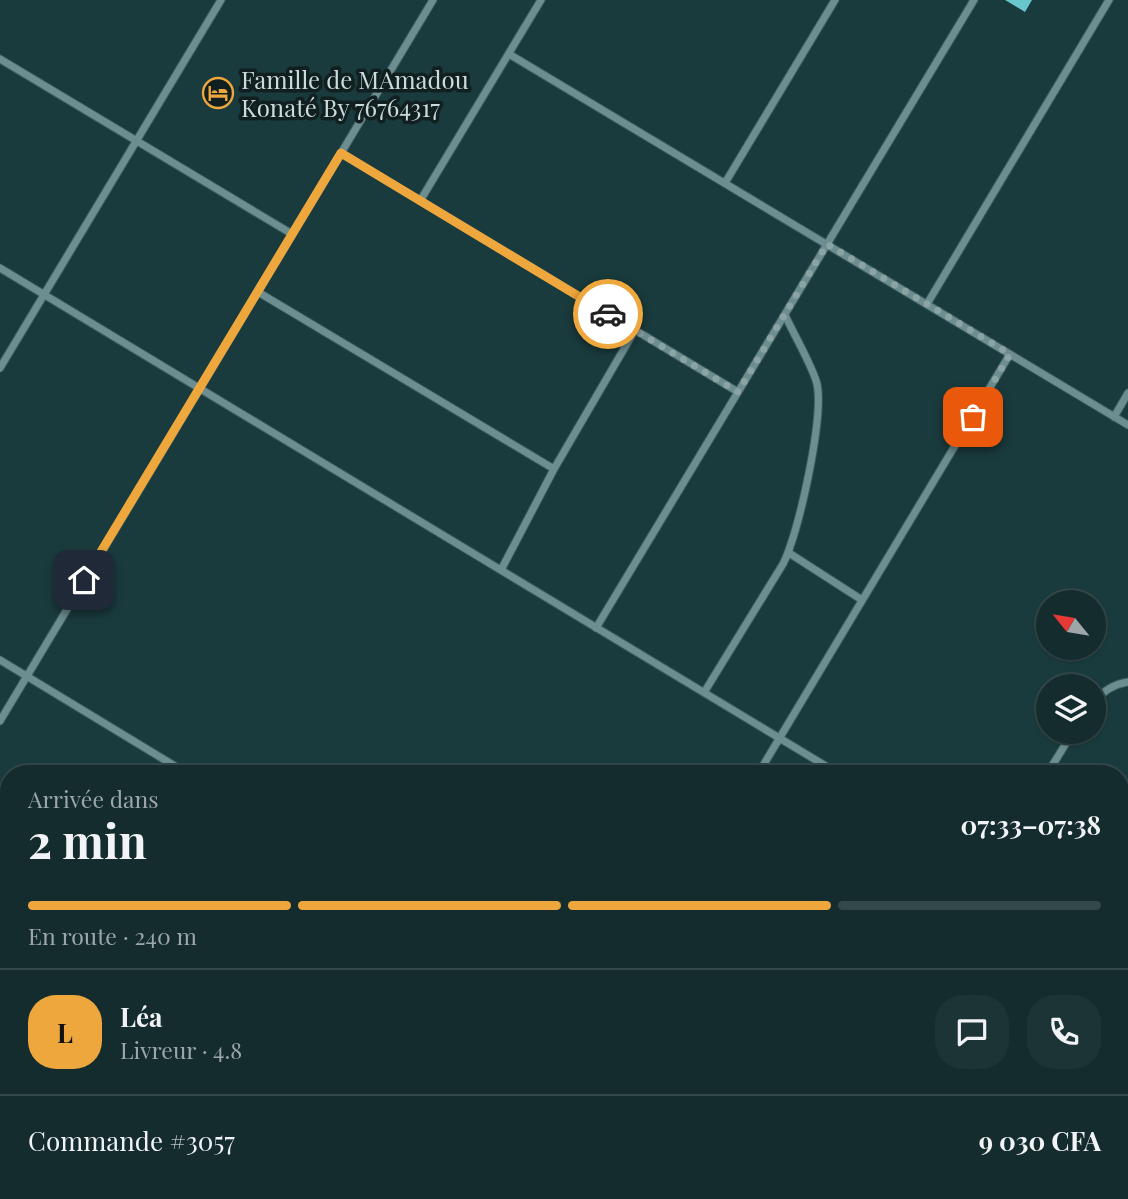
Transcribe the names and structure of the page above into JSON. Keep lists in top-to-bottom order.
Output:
{
  "places": {
    "hotel": ["Famille de MAmadou Konaté By 76764317"]
  },
  "north": "top left",
  "page": {
    "heading": ["2 min", "Arrivée dans", "07:33–07:38"],
    "panel": [
      "Léa",
      "Livreur · 4.8",
      "Commande #3057",
      "9 030 CFA"
    ],
    "bar": "En route · 240 m",
    "round": "L"
  }
}
